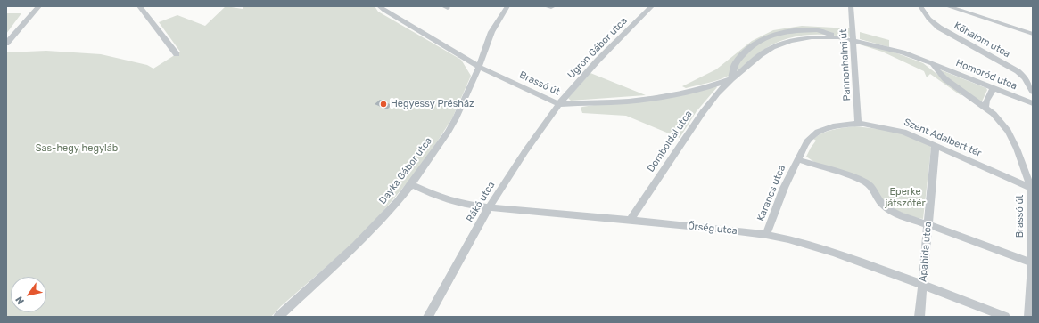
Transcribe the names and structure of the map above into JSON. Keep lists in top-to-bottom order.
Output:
{
  "streets": {
    "street": [
      "Kőhalom utca",
      "Ugron Gábor utca",
      "Pannonhalmi út",
      "Homoród utca",
      "Brassó út",
      "Szent Adalbert tér",
      "Domboldal utca",
      "Dayka Gábor utca",
      "Karancs utca",
      "Rákó utca",
      "Őrség utca",
      "Apahida utca"
    ]
  },
  "crossings": [
    ["Ugron Gábor utca", "Brassó út"],
    ["Ugron Gábor utca", "Rákó utca"],
    ["Pannonhalmi út", "Brassó út"],
    ["Pannonhalmi út", "Szent Adalbert tér"],
    ["Homoród utca", "Brassó út"],
    ["Brassó út", "Szent Adalbert tér"],
    ["Brassó út", "Domboldal utca"],
    ["Brassó út", "Dayka Gábor utca"],
    ["Brassó út", "Rákó utca"],
    ["Szent Adalbert tér", "Karancs utca"],
    ["Szent Adalbert tér", "Apahida utca"],
    ["Domboldal utca", "Őrség utca"],
    ["Dayka Gábor utca", "Őrség utca"],
    ["Karancs utca", "Őrség utca"],
    ["Rákó utca", "Őrség utca"],
    ["Őrség utca", "Apahida utca"]
  ],
  "parks": ["Sas-hegy hegyláb", "Eperke játszótér"],
  "places": ["Hegyessy Présház"],
  "north": "bottom left"
}
